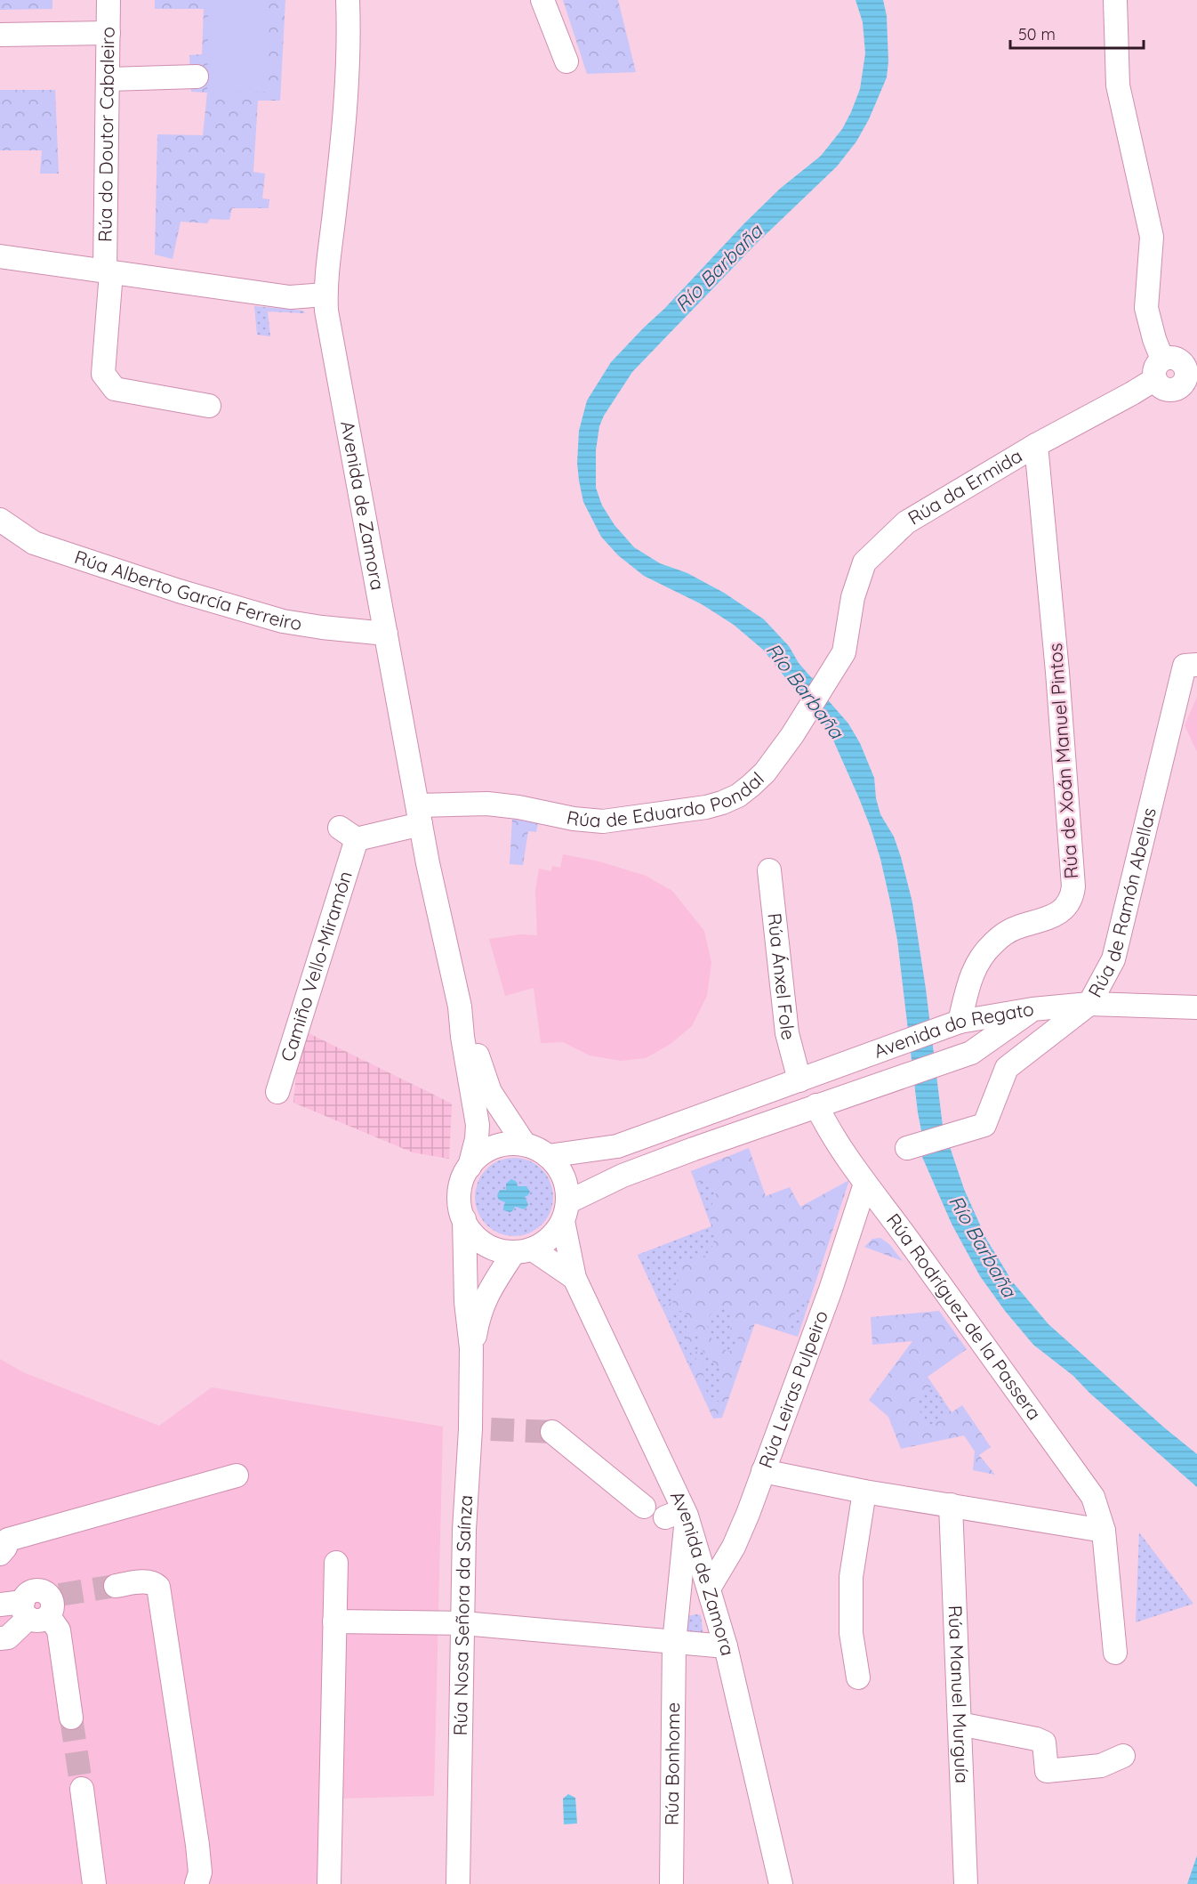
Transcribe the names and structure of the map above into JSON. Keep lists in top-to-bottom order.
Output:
{
  "streets": {
    "street": [
      "Rúa do Doutor Cabaleiro",
      "Rúa da Ermida",
      "Avenida de Zamora",
      "Rúa Alberto García Ferreiro",
      "Rúa de Xoán Manuel Pintos",
      "Rúa de Eduardo Pondal",
      "Rúa de Ramón Abellas",
      "Camiño Vello-Miramón",
      "Rúa Ánxel Fole",
      "Avenida do Regato",
      "Rúa Rodríguez de la Passera",
      "Rúa Leiras Pulpeiro",
      "Rúa Nosa Señora da Saínza",
      "Rúa Manuel Murguía",
      "Rúa Bonhome"
    ]
  },
  "crossings": [
    ["Rúa da Ermida", "Rúa de Xoán Manuel Pintos"],
    ["Rúa da Ermida", "Rúa de Eduardo Pondal"],
    ["Avenida de Zamora", "Rúa Alberto García Ferreiro"],
    ["Avenida de Zamora", "Rúa de Eduardo Pondal"],
    ["Avenida de Zamora", "Avenida do Regato"],
    ["Avenida de Zamora", "Rúa Leiras Pulpeiro"],
    ["Avenida de Zamora", "Rúa Bonhome"],
    ["Rúa de Xoán Manuel Pintos", "Avenida do Regato"],
    ["Rúa de Eduardo Pondal", "Camiño Vello-Miramón"],
    ["Rúa Ánxel Fole", "Avenida do Regato"],
    ["Avenida do Regato", "Rúa Rodríguez de la Passera"],
    ["Rúa Rodríguez de la Passera", "Rúa Leiras Pulpeiro"]
  ],
  "water": ["Río Barbaña"],
  "scale_bar": "50 m"
}
